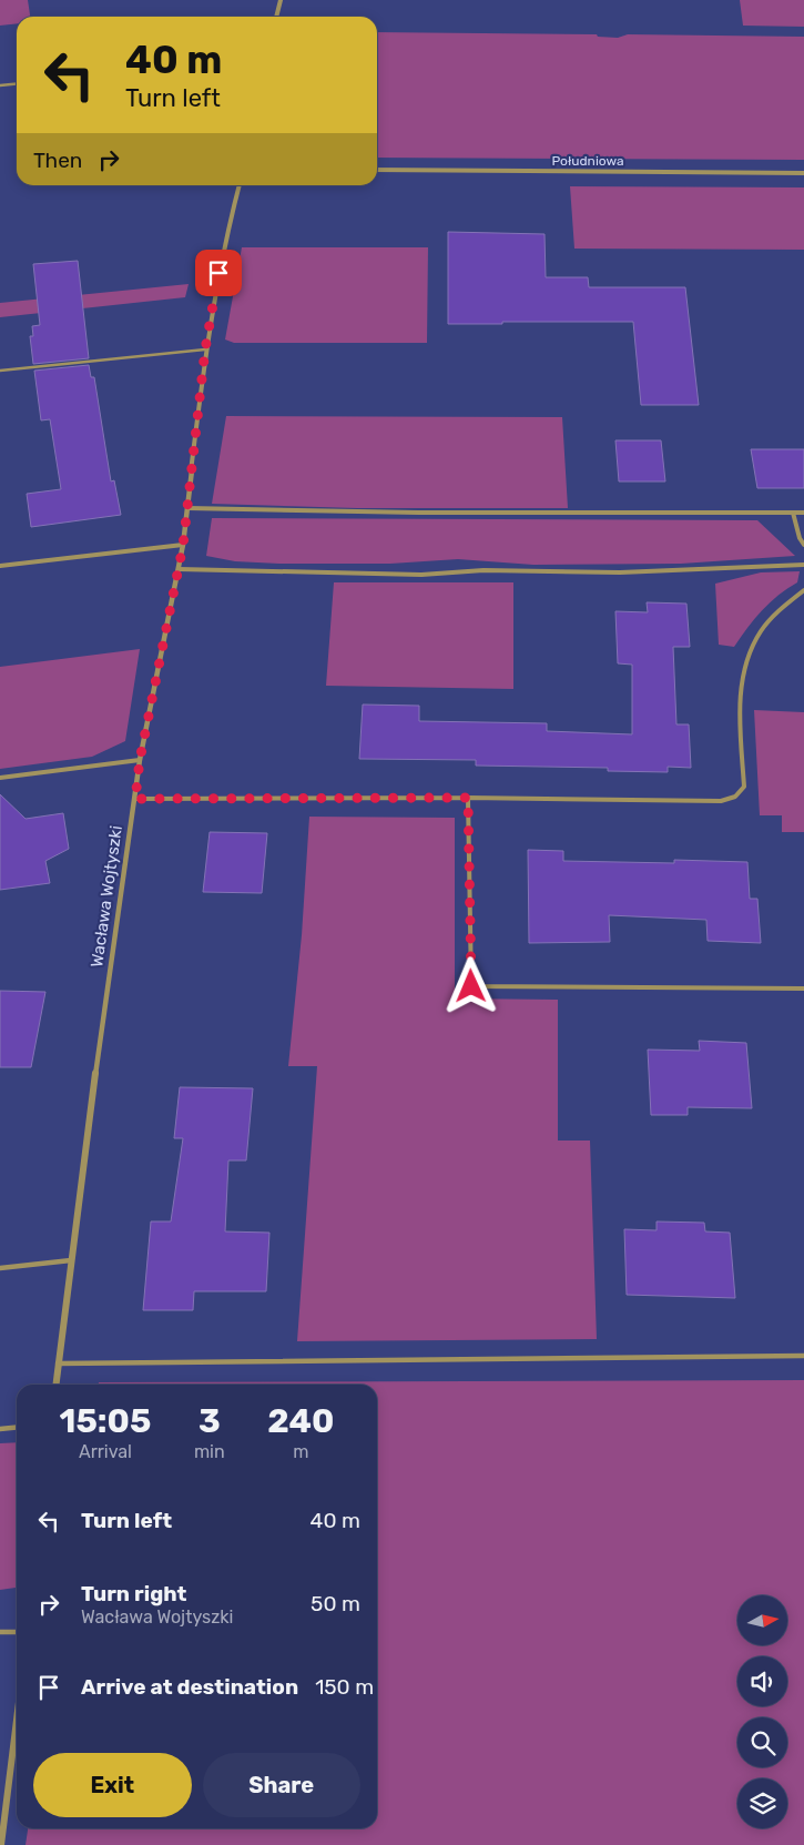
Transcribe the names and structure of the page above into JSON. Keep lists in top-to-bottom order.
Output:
{
  "streets": {
    "street": ["Południowa", "Wacława Wojtyszki"]
  },
  "north": "right",
  "page": {
    "turn": ["40 m", "Turn left"],
    "then": "Then",
    "eta": [
      "15:05",
      "Arrival",
      "3",
      "min",
      "240",
      "m"
    ],
    "list": [
      {
        "name": "Turn left",
        "value": "40 m"
      },
      {
        "name": "Turn right",
        "note": "Wacława Wojtyszki",
        "value": "50 m"
      },
      {
        "name": "Arrive at destination",
        "value": "150 m"
      }
    ],
    "buttons": ["Exit", "Share"]
  }
}
